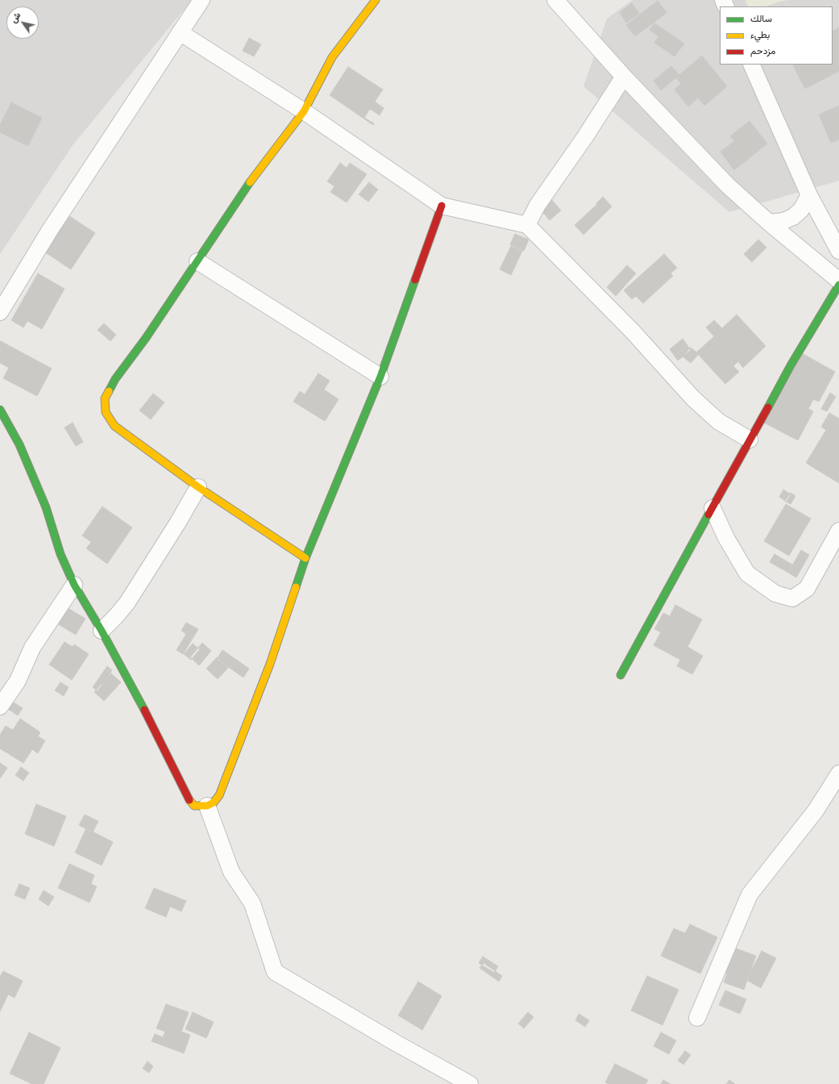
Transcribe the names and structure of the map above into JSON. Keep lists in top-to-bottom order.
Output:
{
  "legend": ["سالك", "بطيء", "مزدحم"],
  "north": "top left"
}
